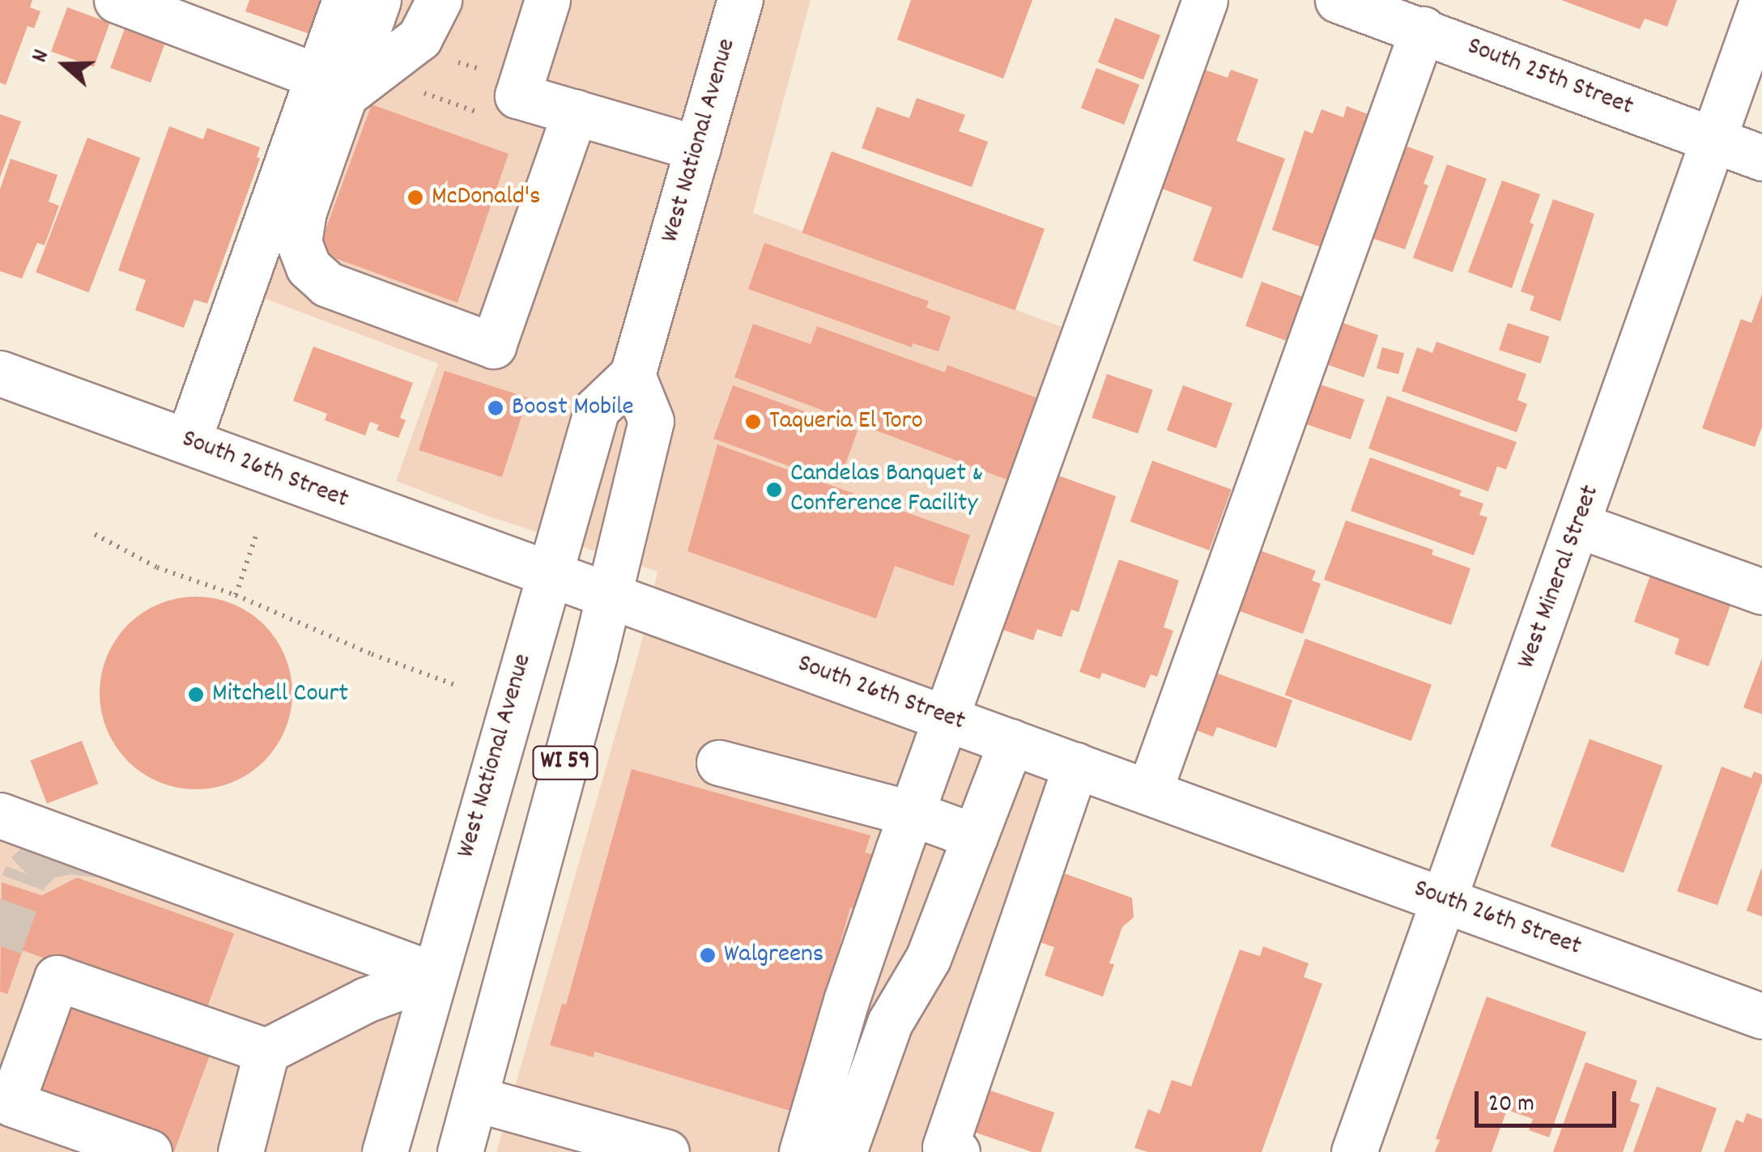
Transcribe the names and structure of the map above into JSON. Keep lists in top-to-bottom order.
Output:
{
  "streets": {
    "street": [
      "South 25th Street",
      "West National Avenue",
      "South 26th Street",
      "West Mineral Street",
      "WI 59"
    ]
  },
  "crossings": [
    ["South 25th Street", "West Mineral Street"],
    ["West National Avenue", "South 26th Street"],
    ["West National Avenue", "WI 59"],
    ["South 26th Street", "West Mineral Street"],
    ["South 26th Street", "WI 59"]
  ],
  "places": [
    "McDonald's",
    "Boost Mobile",
    "Taqueria El Toro",
    "Candelas Banquet & Conference Facility",
    "Mitchell Court",
    "Walgreens"
  ],
  "scale_bar": "20 m",
  "north": "left"
}
